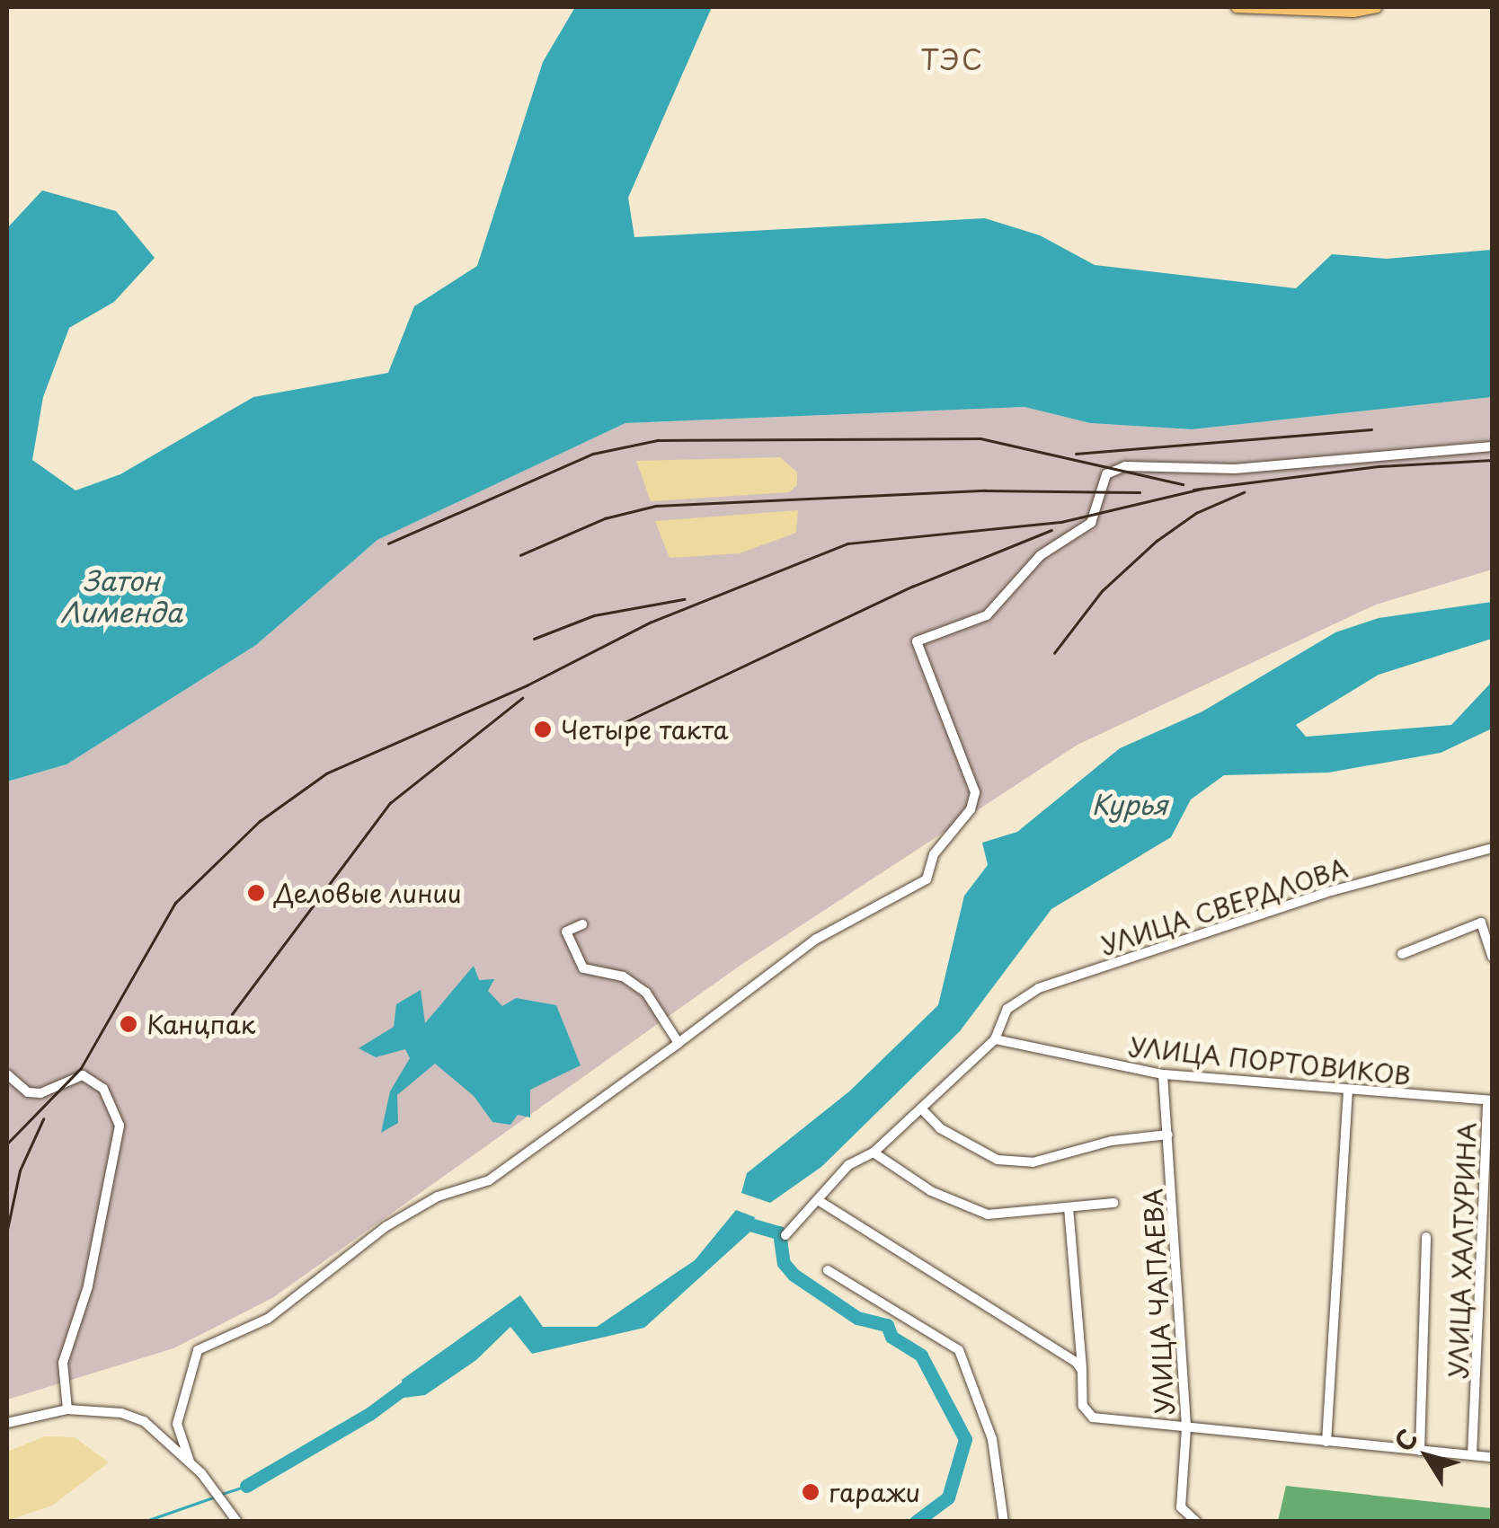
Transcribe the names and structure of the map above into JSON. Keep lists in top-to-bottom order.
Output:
{
  "streets": {
    "street": [
      "УЛИЦА СВЕРДЛОВА",
      "УЛИЦА ПОРТОВИКОВ",
      "УЛИЦА ХАЛТУРИНА",
      "УЛИЦА ЧАПАЕВА"
    ]
  },
  "crossings": [
    ["УЛИЦА СВЕРДЛОВА", "УЛИЦА ПОРТОВИКОВ"],
    ["УЛИЦА ПОРТОВИКОВ", "УЛИЦА ХАЛТУРИНА"],
    ["УЛИЦА ПОРТОВИКОВ", "УЛИЦА ЧАПАЕВА"]
  ],
  "districts": ["ТЭС"],
  "water": ["Затон Лименда", "Курья"],
  "places": [
    "Четыре такта",
    "Деловые линии",
    "Канцпак",
    "гаражи"
  ],
  "north": "top left"
}
